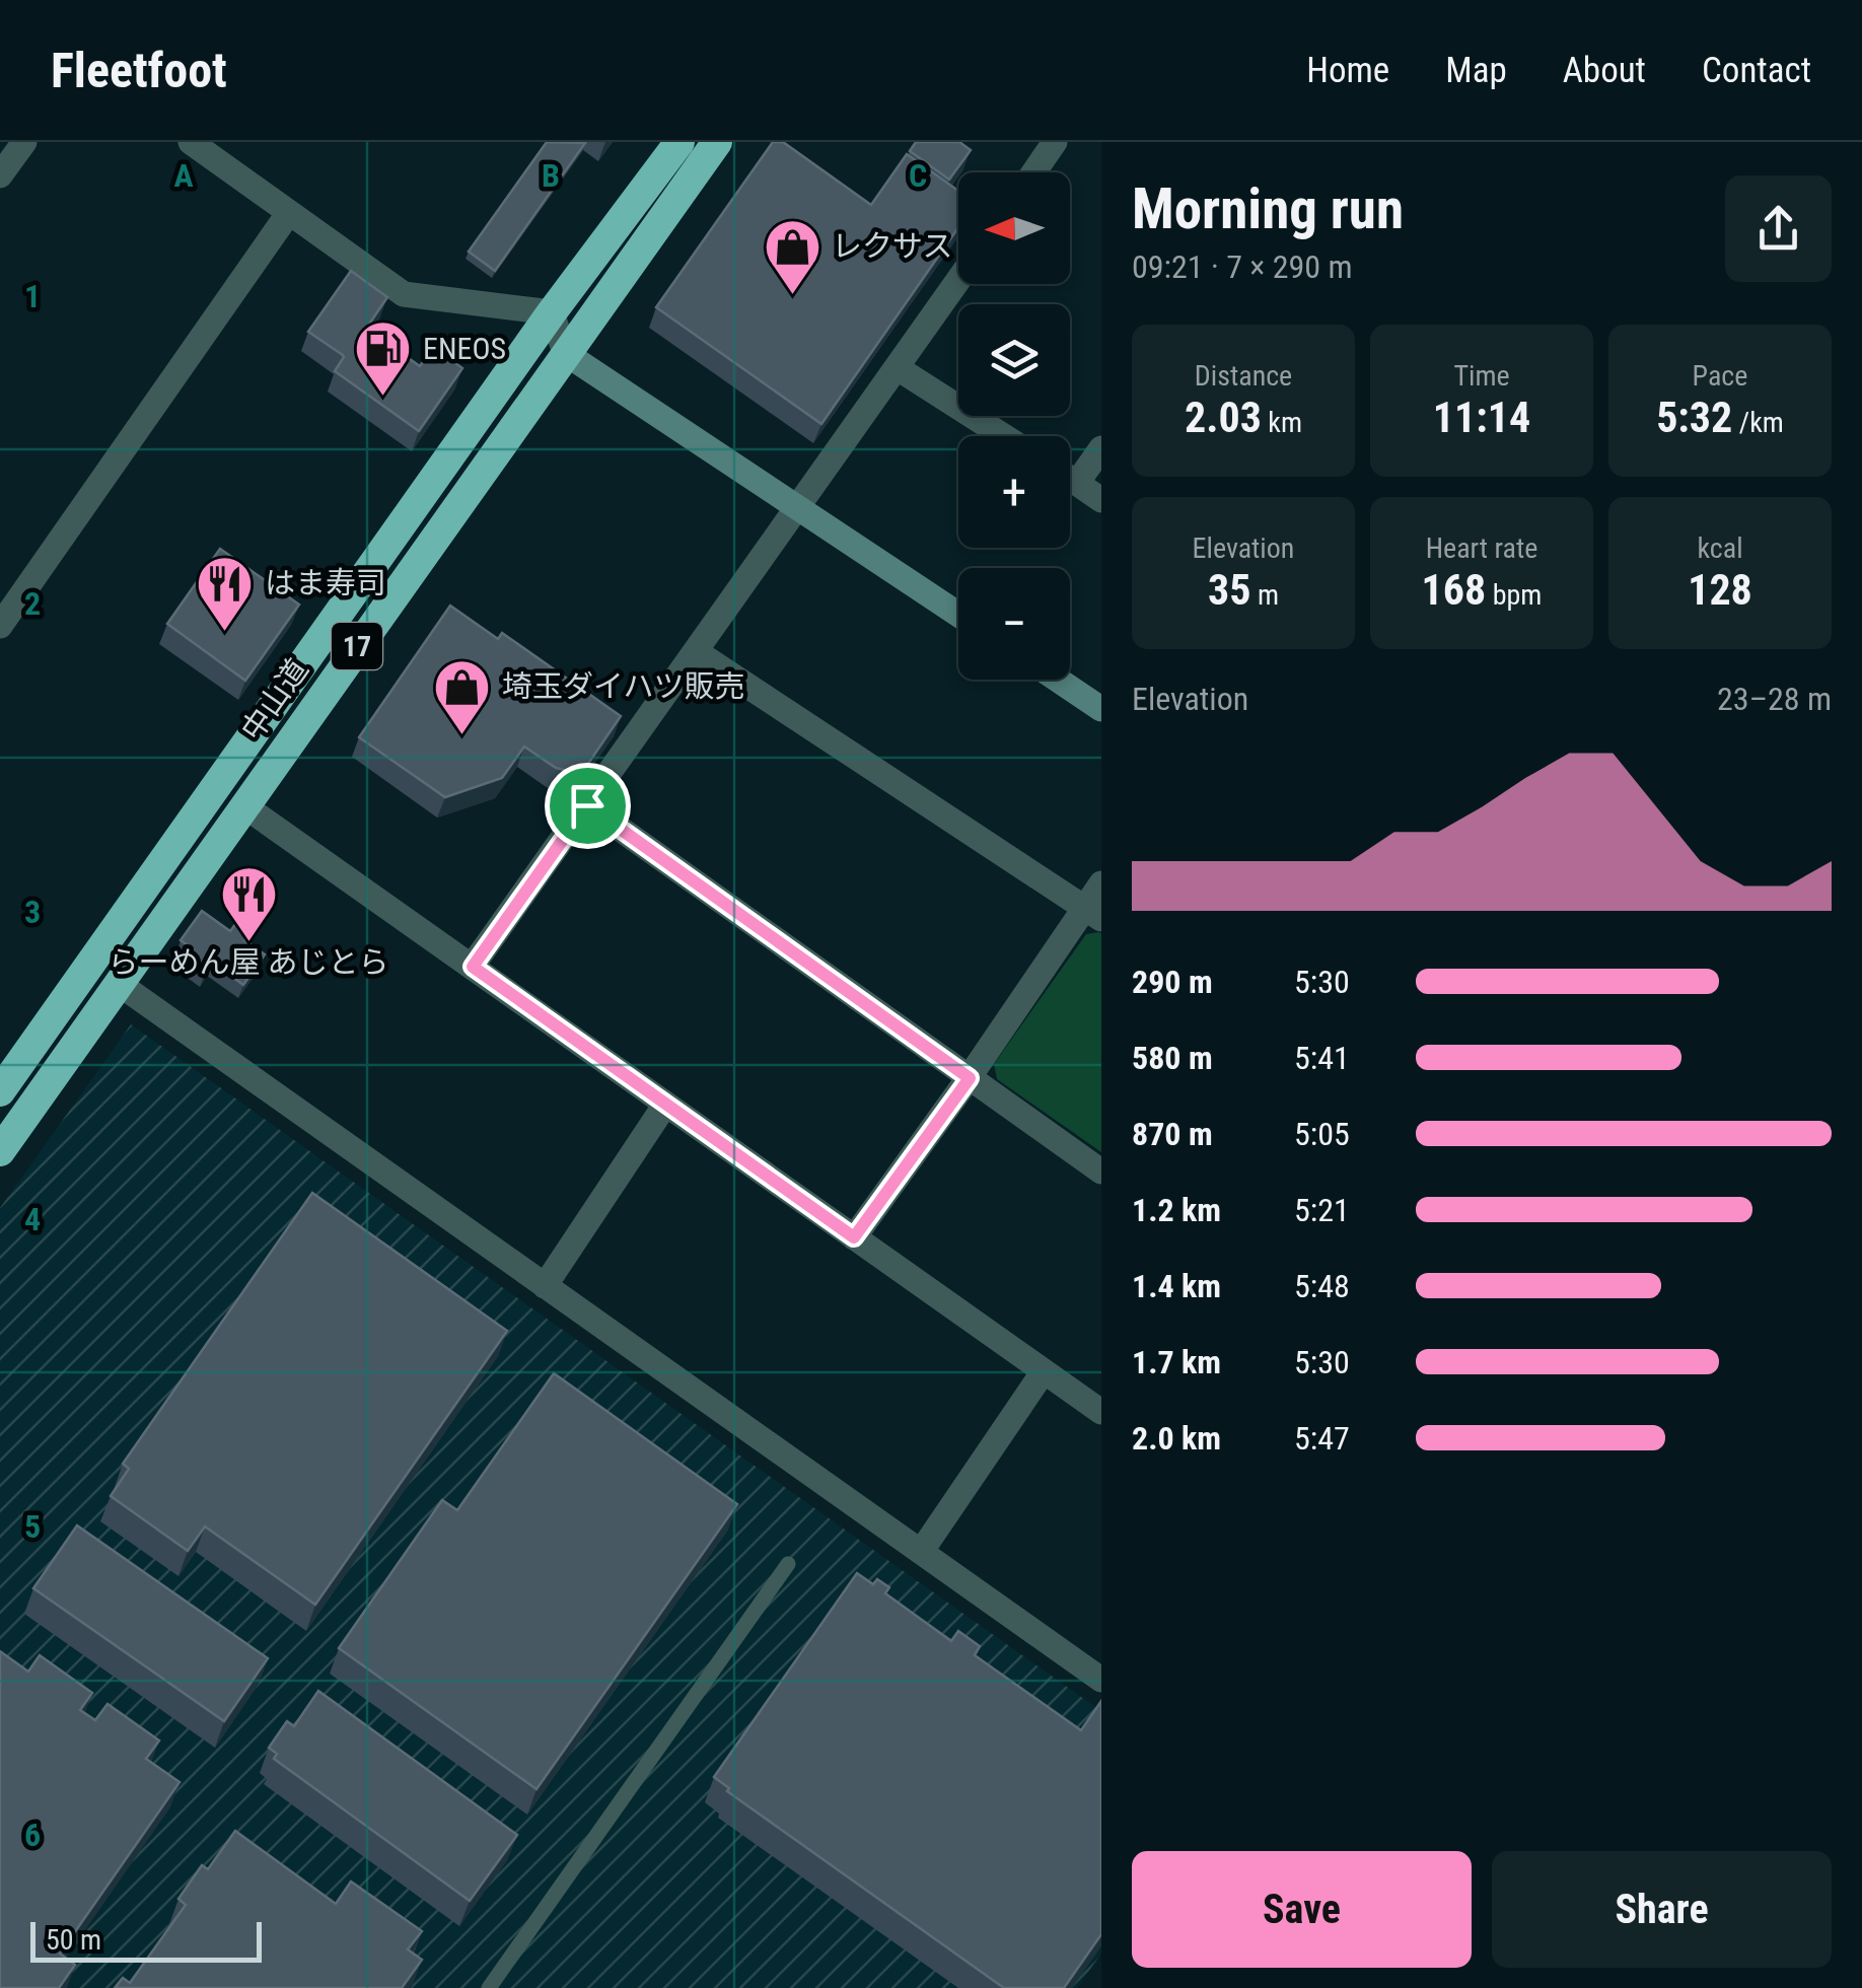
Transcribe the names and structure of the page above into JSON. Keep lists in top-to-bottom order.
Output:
{
  "streets": {
    "highway": ["17", "中山道"]
  },
  "places": {
    "shop": ["レクサス", "埼玉ダイハツ販売"],
    "fuel station": ["ENEOS"],
    "restaurant": ["はま寿司", "らーめん屋 あじとら"]
  },
  "scale_bar": "50 m",
  "north": "left",
  "page": {
    "header": "Fleetfoot",
    "nav": [
      "Home",
      "Map",
      "About",
      "Contact"
    ],
    "heading": ["Morning run", "09:21 · 7 × 290 m"],
    "map_buttons": ["+", "−"],
    "stats": [
      ["Distance", "2.03 km"],
      ["Time", "11:14"],
      ["Pace", "5:32 /km"],
      ["Elevation", "35 m"],
      ["Heart rate", "168 bpm"],
      ["kcal", "128"]
    ],
    "chart": ["Elevation", "23–28 m"],
    "list": [
      {
        "name": "290 m",
        "note": "5:30"
      },
      {
        "name": "580 m",
        "note": "5:41"
      },
      {
        "name": "870 m",
        "note": "5:05"
      },
      {
        "name": "1.2 km",
        "note": "5:21"
      },
      {
        "name": "1.4 km",
        "note": "5:48"
      },
      {
        "name": "1.7 km",
        "note": "5:30"
      },
      {
        "name": "2.0 km",
        "note": "5:47"
      }
    ],
    "buttons": ["Save", "Share"],
    "scale": "50 m"
  },
  "grid": {
    "columns": ["A", "B", "C"],
    "rows": [
      "1",
      "2",
      "3",
      "4",
      "5",
      "6"
    ]
  }
}
